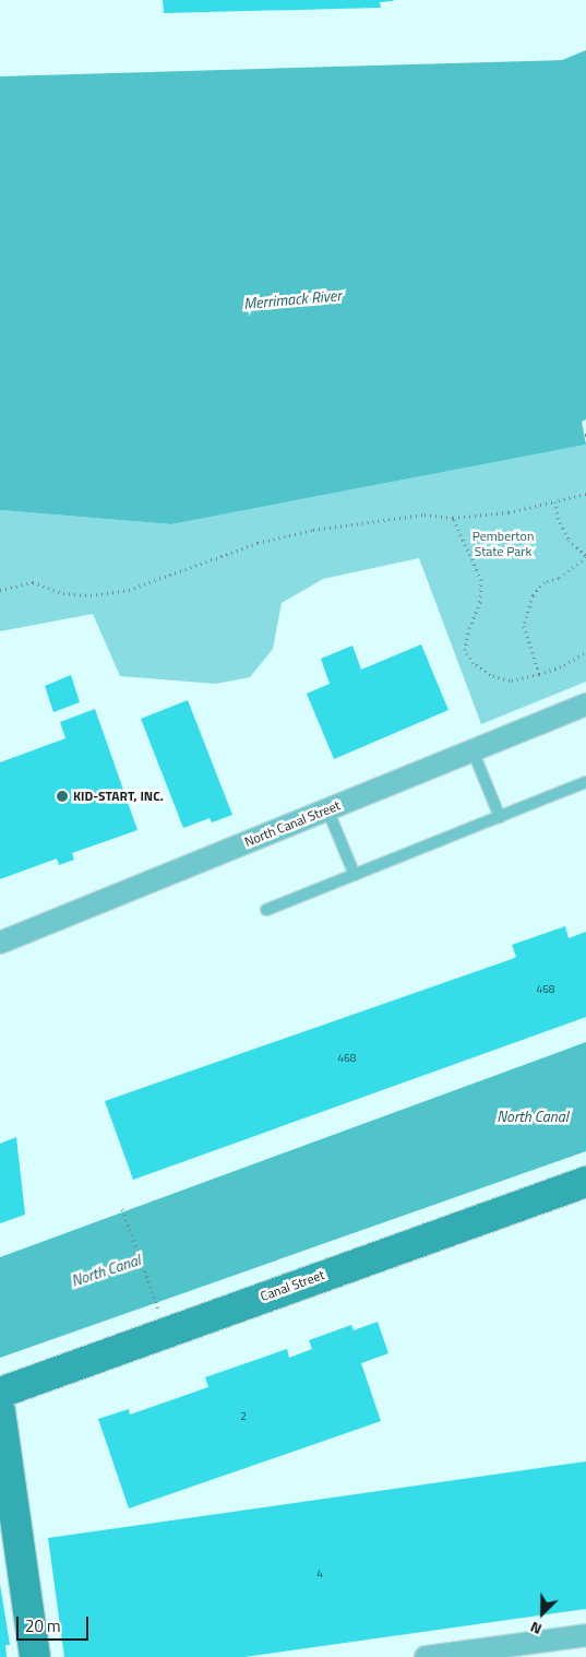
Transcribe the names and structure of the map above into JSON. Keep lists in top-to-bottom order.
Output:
{
  "streets": {
    "main road": ["Canal Street"],
    "street": ["North Canal Street"]
  },
  "water": ["Merrimack River", "North Canal"],
  "parks": ["Pemberton State Park"],
  "places": ["KID-START, INC."],
  "house_numbers": [
    "468",
    "468",
    "2",
    "4"
  ],
  "scale_bar": "20 m",
  "north": "bottom left"
}
